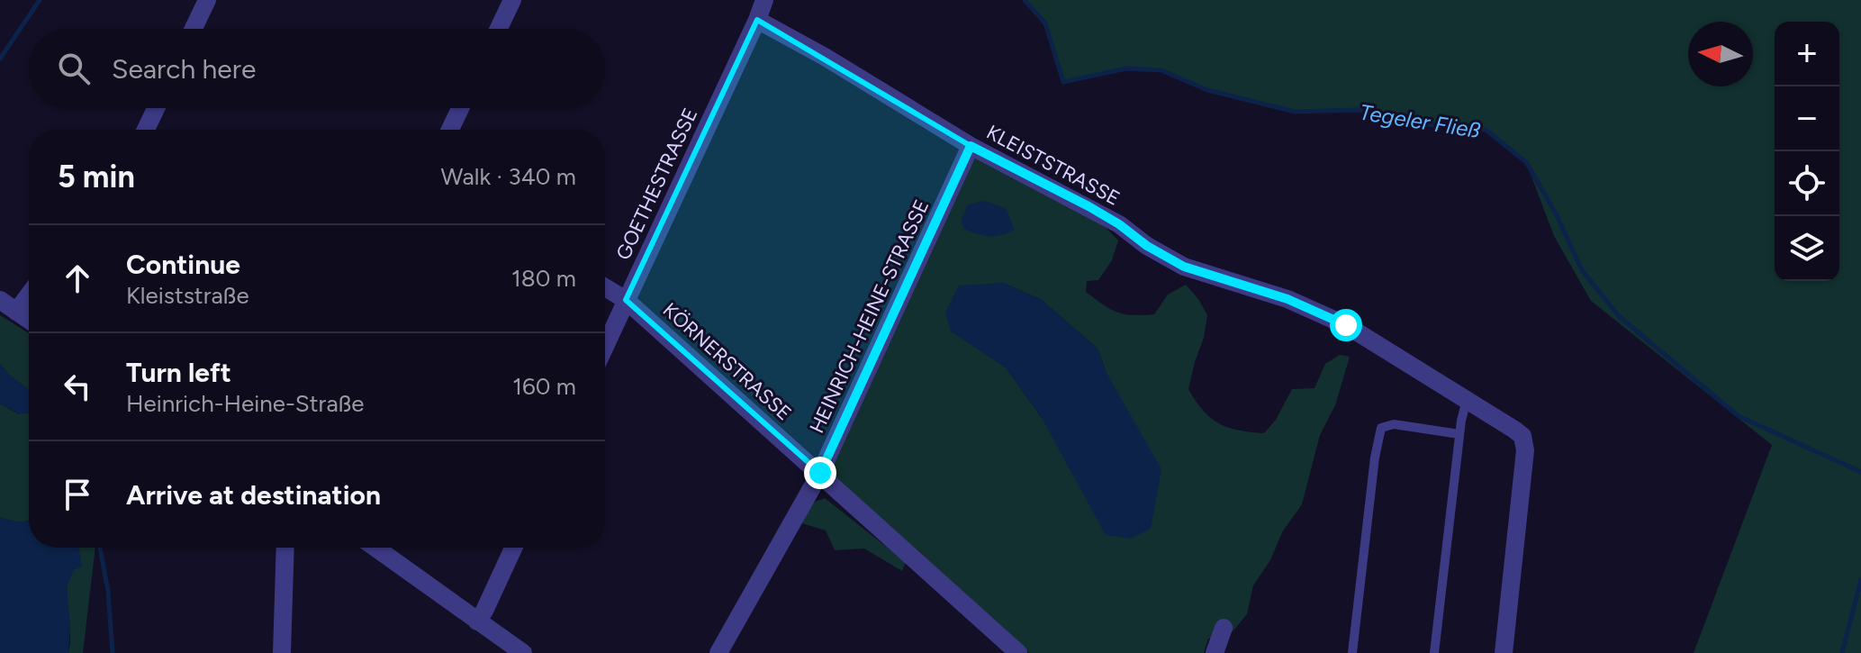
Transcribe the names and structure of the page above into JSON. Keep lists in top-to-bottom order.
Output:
{
  "streets": {
    "street": [
      "KLEISTSTRASSE",
      "GOETHESTRASSE",
      "HEINRICH-HEINE-STRASSE",
      "KÖRNERSTRASSE"
    ]
  },
  "crossings": [
    ["KLEISTSTRASSE", "GOETHESTRASSE"],
    ["KLEISTSTRASSE", "HEINRICH-HEINE-STRASSE"],
    ["GOETHESTRASSE", "KÖRNERSTRASSE"],
    ["HEINRICH-HEINE-STRASSE", "KÖRNERSTRASSE"]
  ],
  "water": ["Tegeler Fließ"],
  "north": "left",
  "page": {
    "map_buttons": ["+", "−"],
    "search": "Search here",
    "heading": ["5 min", "Walk · 340 m"],
    "list": [
      ["Continue", "Kleiststraße", "180 m"],
      ["Turn left", "Heinrich-Heine-Straße", "160 m"],
      "Arrive at destination"
    ]
  }
}
